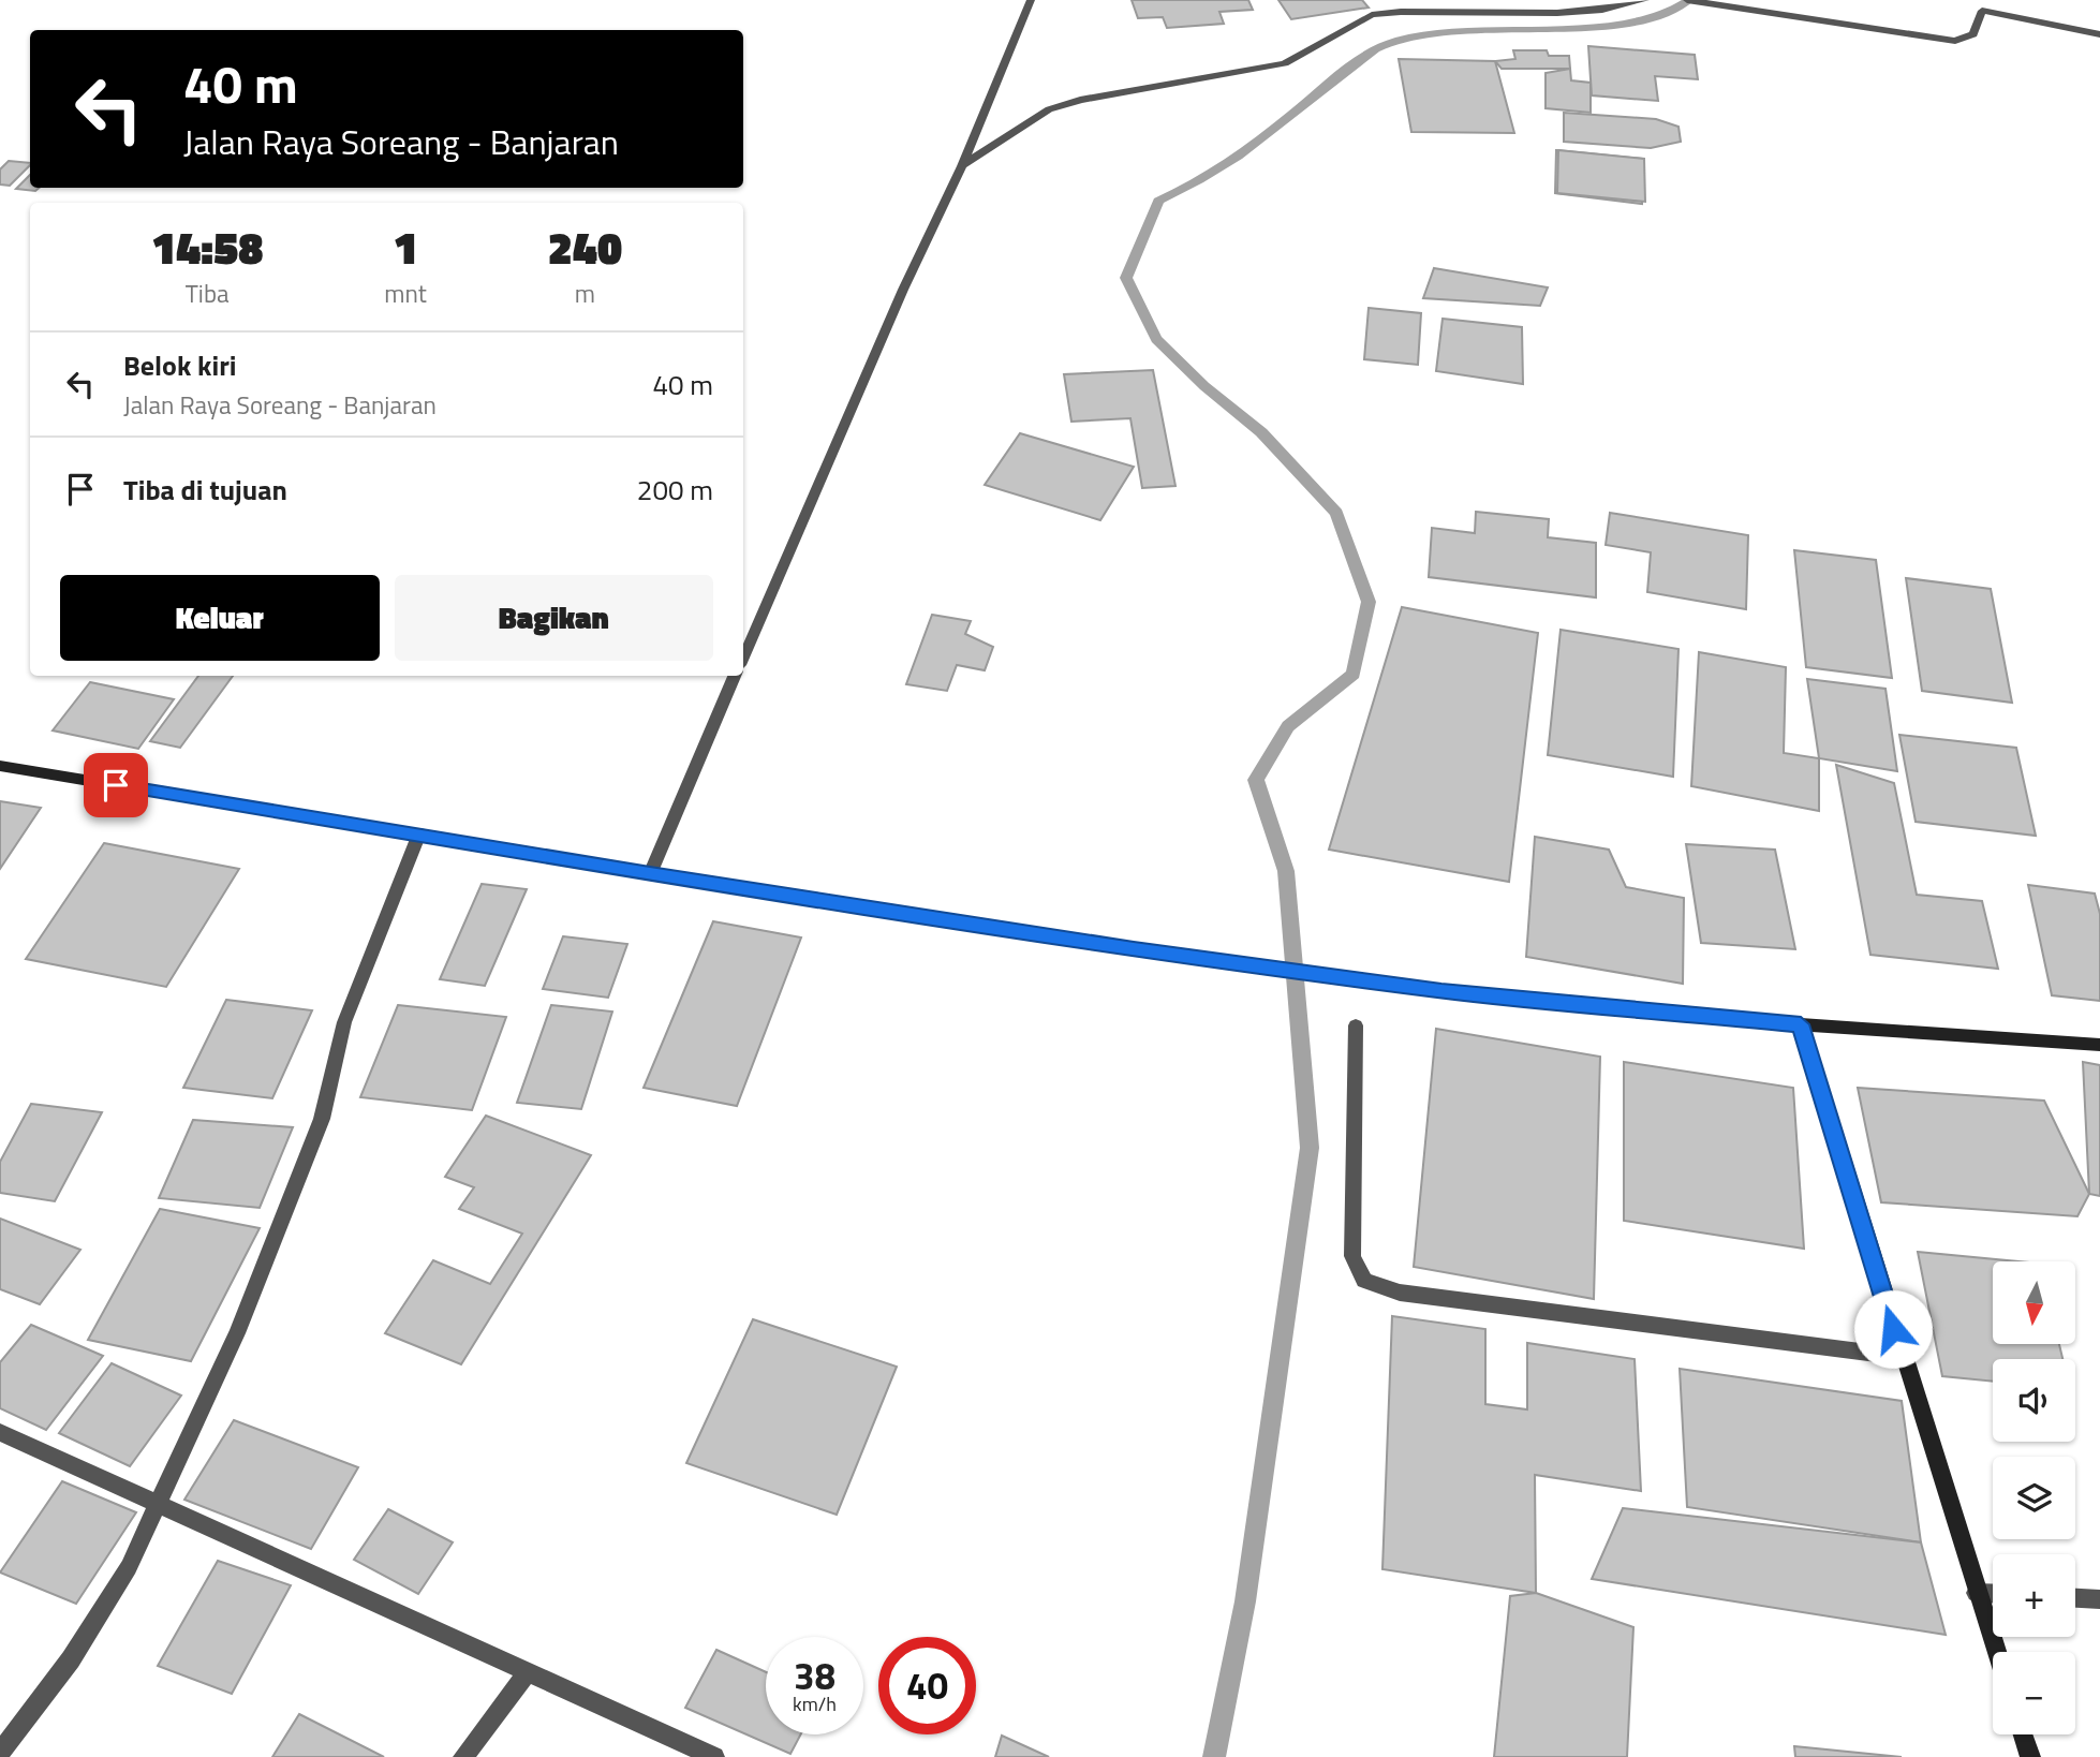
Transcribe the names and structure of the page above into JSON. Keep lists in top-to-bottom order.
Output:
{
  "north": "bottom",
  "page": {
    "turn": ["40 m", "Jalan Raya Soreang - Banjaran"],
    "eta": [
      "14:58",
      "Tiba",
      "1",
      "mnt",
      "240",
      "m"
    ],
    "list": [
      {
        "name": "Belok kiri",
        "note": "Jalan Raya Soreang - Banjaran",
        "value": "40 m"
      },
      {
        "name": "Tiba di tujuan",
        "value": "200 m"
      }
    ],
    "buttons": ["Keluar", "Bagikan"],
    "map_buttons": ["+", "−"],
    "speed": "38 km/h",
    "limit": "40"
  }
}
